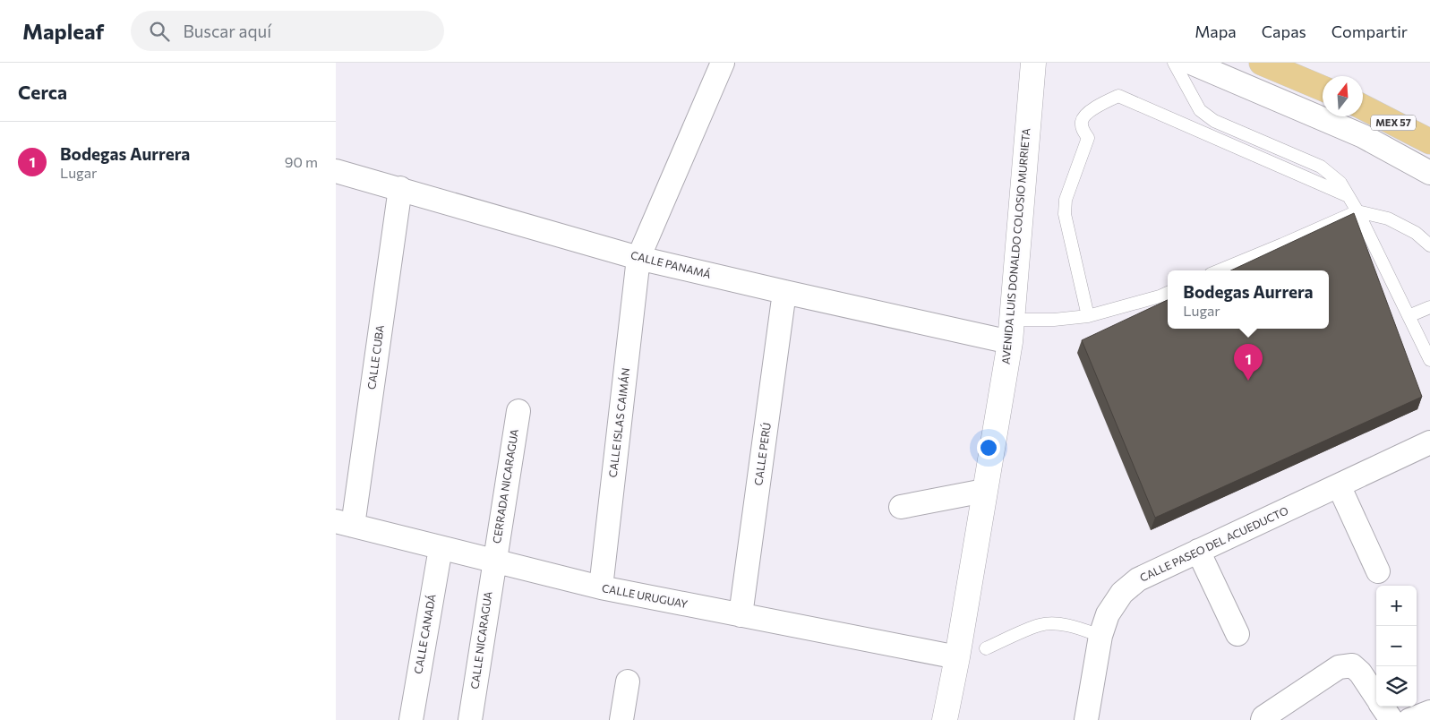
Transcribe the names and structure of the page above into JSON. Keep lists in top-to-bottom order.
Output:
{
  "streets": {
    "main road": ["MEX 57"],
    "street": [
      "AVENIDA LUIS DONALDO COLOSIO MURRIETA",
      "CALLE PANAMÁ",
      "CALLE CUBA",
      "CALLE ISLAS CAIMÁN",
      "CALLE PERÚ",
      "CERRADA NICARAGUA",
      "CALLE PASEO DEL ACUEDUCTO",
      "CALLE URUGUAY",
      "CALLE CANADÁ",
      "CALLE NICARAGUA"
    ]
  },
  "crossings": [
    ["AVENIDA LUIS DONALDO COLOSIO MURRIETA", "CALLE PANAMÁ"],
    ["AVENIDA LUIS DONALDO COLOSIO MURRIETA", "CALLE URUGUAY"],
    ["CALLE PANAMÁ", "CALLE CUBA"],
    ["CALLE PANAMÁ", "CALLE ISLAS CAIMÁN"],
    ["CALLE PANAMÁ", "CALLE PERÚ"],
    ["CALLE CUBA", "CALLE URUGUAY"],
    ["CALLE ISLAS CAIMÁN", "CALLE URUGUAY"],
    ["CALLE PERÚ", "CALLE URUGUAY"],
    ["CERRADA NICARAGUA", "CALLE URUGUAY"],
    ["CERRADA NICARAGUA", "CALLE NICARAGUA"],
    ["CALLE URUGUAY", "CALLE CANADÁ"],
    ["CALLE URUGUAY", "CALLE NICARAGUA"]
  ],
  "north": "top",
  "page": {
    "header": "Mapleaf",
    "search": "Buscar aquí",
    "nav": ["Mapa", "Capas", "Compartir"],
    "heading": "Cerca",
    "list": [
      {
        "mark": "1",
        "name": "Bodegas Aurrera",
        "note": "Lugar",
        "value": "90 m"
      }
    ],
    "popup": ["Bodegas Aurrera", "Lugar"],
    "pins": "1",
    "map_buttons": ["+", "−"]
  }
}
